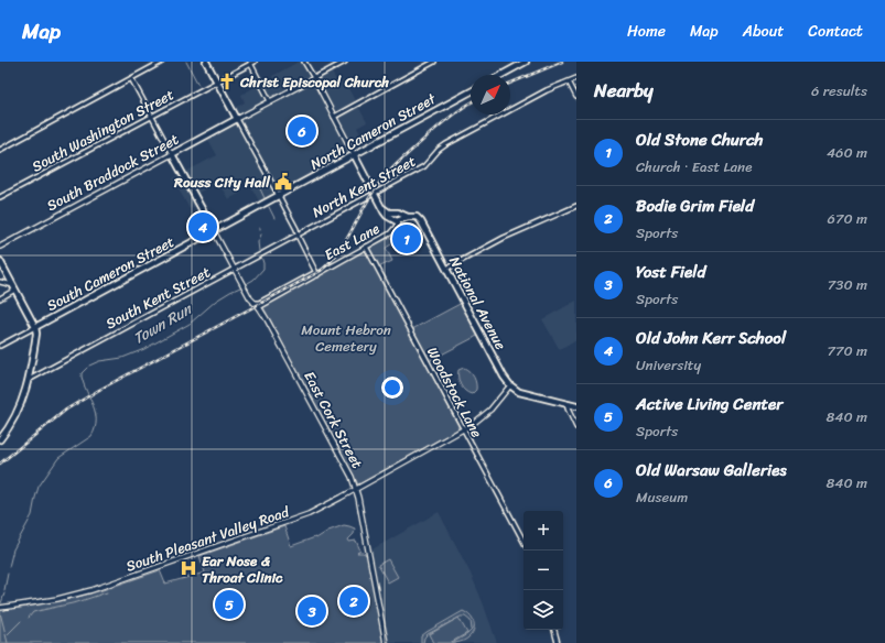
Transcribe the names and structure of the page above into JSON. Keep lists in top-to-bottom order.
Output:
{
  "streets": {
    "main road": [
      "North Cameron Street",
      "South Braddock Street",
      "South Cameron Street",
      "National Avenue",
      "East Cork Street",
      "South Pleasant Valley Road"
    ],
    "street": [
      "South Washington Street",
      "North Kent Street",
      "East Lane",
      "South Kent Street",
      "Woodstock Lane"
    ]
  },
  "crossings": [
    ["North Cameron Street", "South Cameron Street"],
    ["South Braddock Street", "East Cork Street"],
    ["North Kent Street", "South Kent Street"],
    ["East Lane", "National Avenue"],
    ["East Lane", "Woodstock Lane"],
    ["South Cameron Street", "East Cork Street"],
    ["South Kent Street", "East Cork Street"],
    ["National Avenue", "South Pleasant Valley Road"],
    ["Woodstock Lane", "South Pleasant Valley Road"],
    ["East Cork Street", "South Pleasant Valley Road"]
  ],
  "water": ["Town Run"],
  "parks": ["Mount Hebron Cemetery"],
  "places": {
    "church": ["Christ Episcopal Church"],
    "public building": ["Rouss City Hall"],
    "hospital": ["Ear Nose & Throat Clinic"]
  },
  "north": "top right",
  "page": {
    "header": "Map",
    "nav": [
      "Home",
      "Map",
      "About",
      "Contact"
    ],
    "heading": ["Nearby", "6 results"],
    "pins": [
      "6",
      "4",
      "1",
      "2",
      "5",
      "3"
    ],
    "list": [
      {
        "mark": "1",
        "name": "Old Stone Church",
        "note": "Church · East Lane",
        "value": "460 m"
      },
      {
        "mark": "2",
        "name": "Bodie Grim Field",
        "note": "Sports",
        "value": "670 m"
      },
      {
        "mark": "3",
        "name": "Yost Field",
        "note": "Sports",
        "value": "730 m"
      },
      {
        "mark": "4",
        "name": "Old John Kerr School",
        "note": "University",
        "value": "770 m"
      },
      {
        "mark": "5",
        "name": "Active Living Center",
        "note": "Sports",
        "value": "840 m"
      },
      {
        "mark": "6",
        "name": "Old Warsaw Galleries",
        "note": "Museum",
        "value": "840 m"
      }
    ],
    "map_buttons": ["+", "−"]
  }
}
